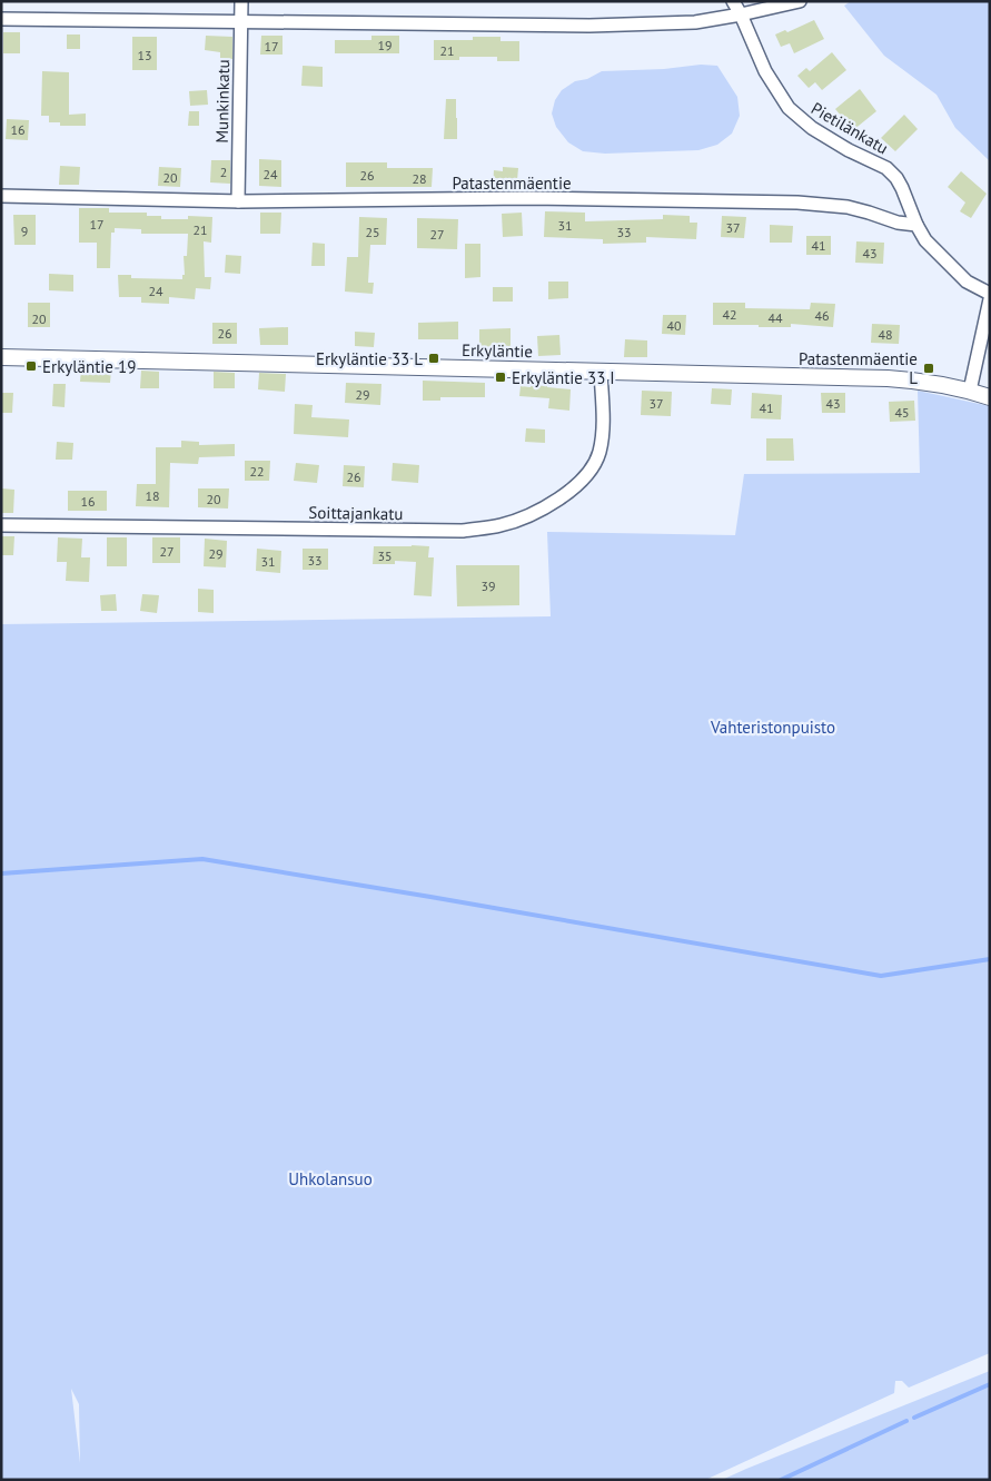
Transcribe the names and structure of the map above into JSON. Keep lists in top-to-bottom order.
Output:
{
  "streets": {
    "street": [
      "Munkinkatu",
      "Pietilänkatu",
      "Patastenmäentie",
      "Erkyläntie",
      "Soittajankatu"
    ]
  },
  "crossings": [
    ["Munkinkatu", "Patastenmäentie"],
    ["Pietilänkatu", "Patastenmäentie"],
    ["Erkyläntie", "Soittajankatu"]
  ],
  "parks": ["Vahteristonpuisto", "Uhkolansuo"],
  "places": {
    "transit": [
      "Erkyläntie 33 L",
      "Erkyläntie 19",
      "Patastenmäentie L",
      "Erkyläntie 33 I"
    ]
  },
  "house_numbers": [
    "19",
    "17",
    "21",
    "13",
    "16",
    "2",
    "24",
    "26",
    "20",
    "28",
    "17",
    "31",
    "37",
    "21",
    "9",
    "25",
    "33",
    "27",
    "41",
    "43",
    "24",
    "42",
    "46",
    "44",
    "20",
    "40",
    "26",
    "48",
    "29",
    "37",
    "43",
    "41",
    "45",
    "22",
    "26",
    "18",
    "20",
    "16",
    "27",
    "29",
    "35",
    "33",
    "31",
    "39"
  ]
}
